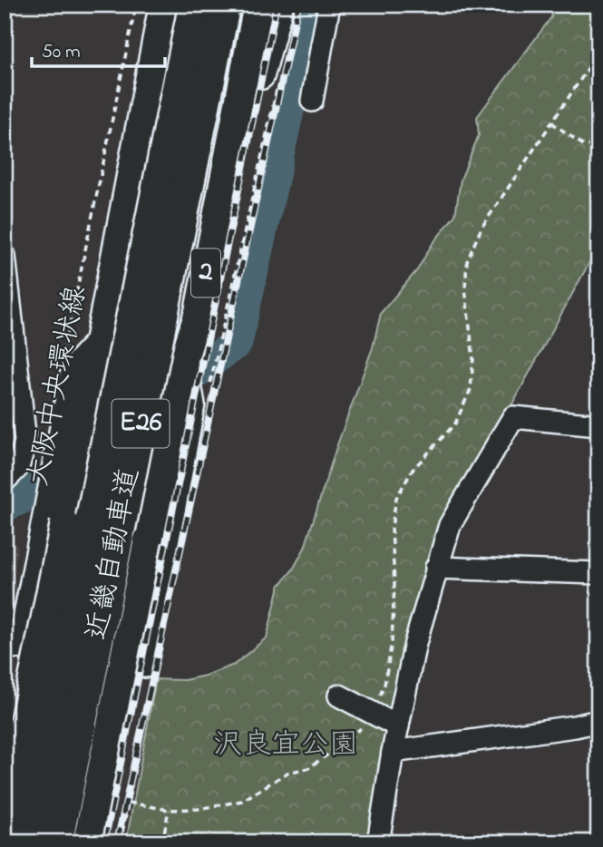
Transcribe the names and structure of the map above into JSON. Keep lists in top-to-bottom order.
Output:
{
  "streets": {
    "highway": ["E26", "近畿自動車道"],
    "main road": ["2", "大阪中央環状線"]
  },
  "parks": ["沢良宜公園"],
  "scale_bar": "50 m"
}
